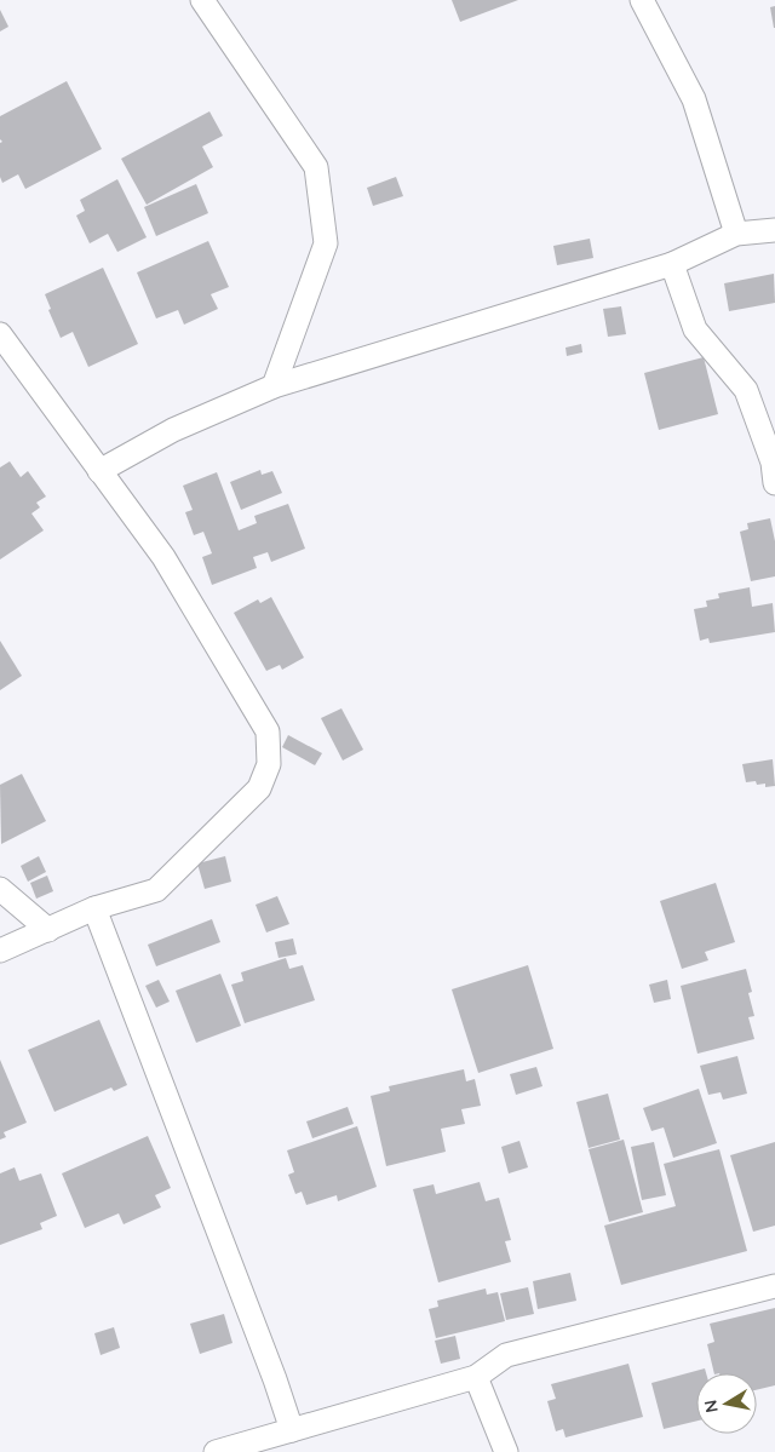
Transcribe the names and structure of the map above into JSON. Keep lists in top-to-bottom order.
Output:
{
  "north": "left"
}
